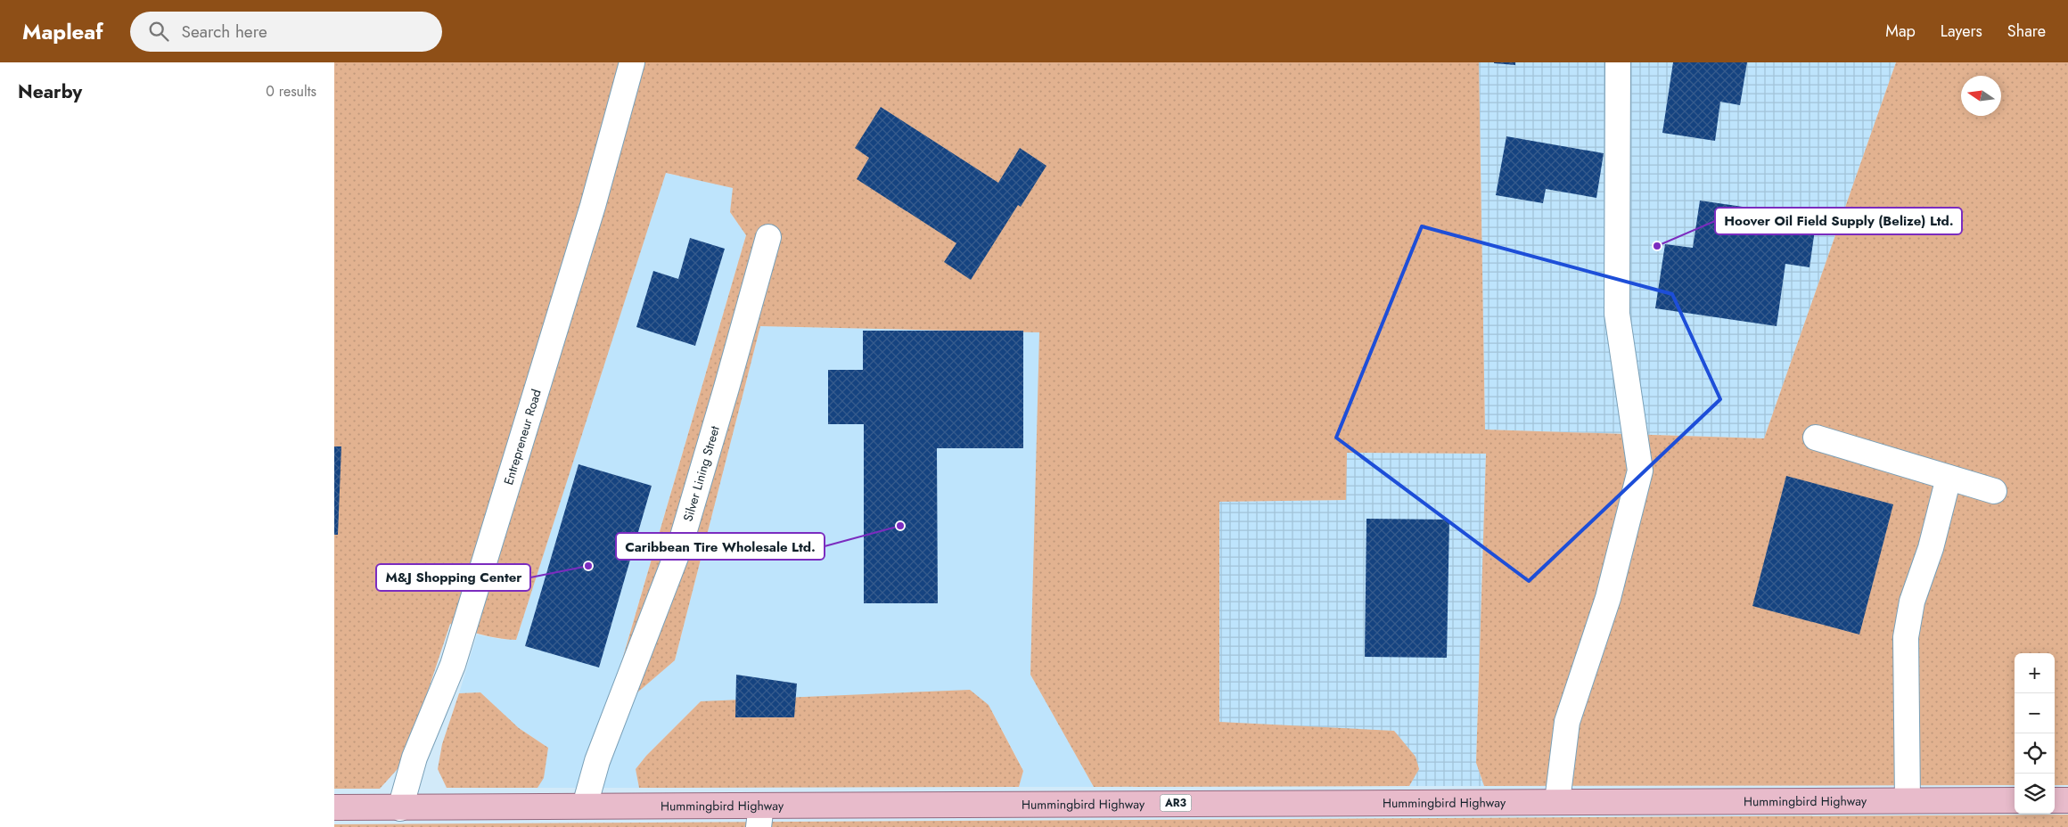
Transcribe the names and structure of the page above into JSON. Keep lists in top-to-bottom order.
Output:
{
  "streets": {
    "main road": ["Hummingbird Highway", "AR3"],
    "street": ["Entrepreneur Road", "Silver Lining Street"]
  },
  "crossings": [
    ["Entrepreneur Road", "Hummingbird Highway"],
    ["Silver Lining Street", "Hummingbird Highway"]
  ],
  "places": ["Hoover Oil Field Supply (Belize) Ltd.", "Caribbean Tire Wholesale Ltd.", "M&J Shopping Center"],
  "north": "left",
  "page": {
    "header": "Mapleaf",
    "search": "Search here",
    "nav": ["Map", "Layers", "Share"],
    "heading": ["Nearby", "0 results"],
    "map_buttons": ["+", "−"]
  }
}
